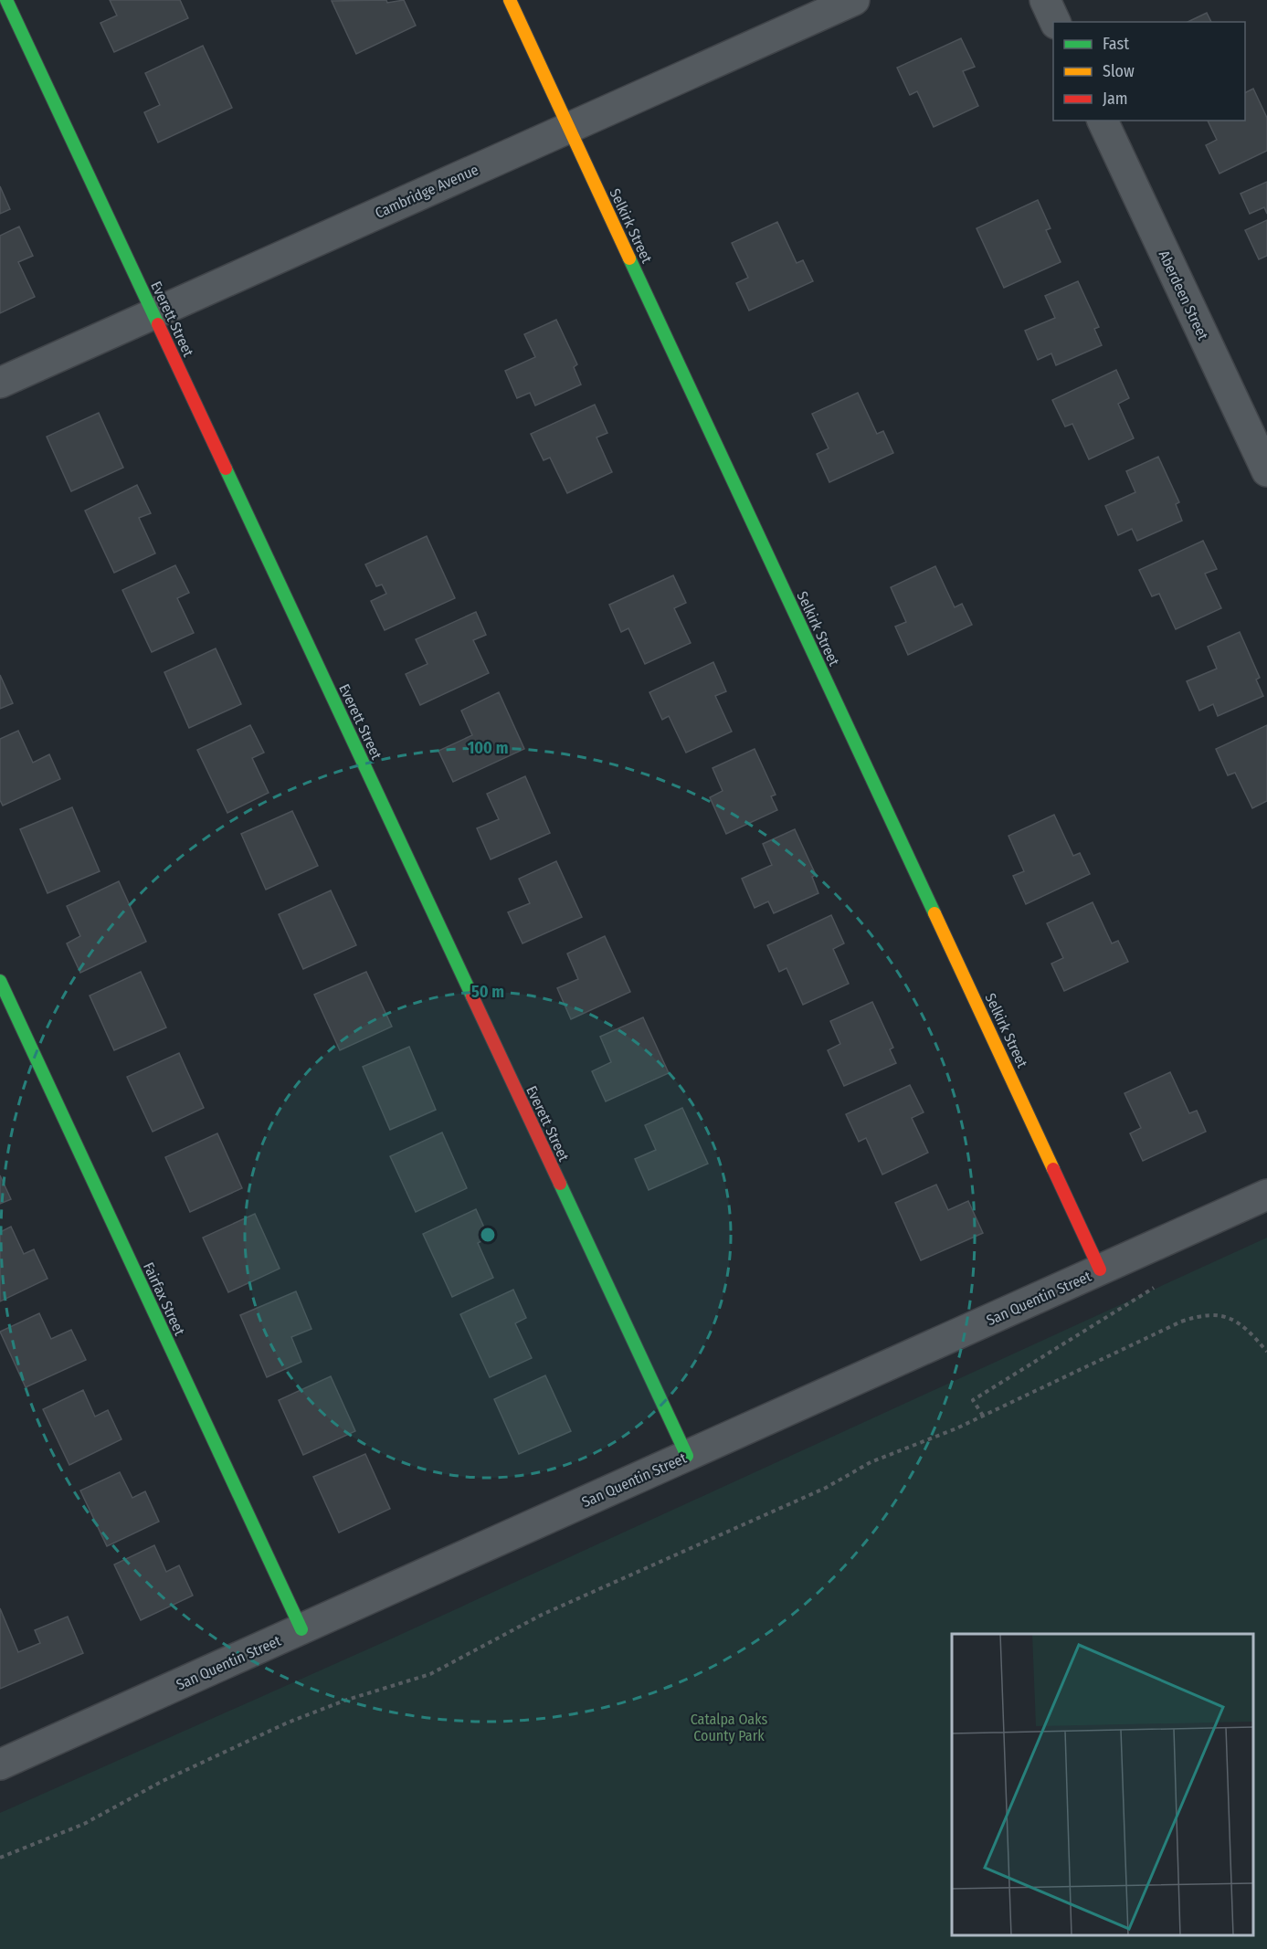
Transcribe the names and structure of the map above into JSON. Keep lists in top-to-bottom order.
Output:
{
  "streets": {
    "street": [
      "Cambridge Avenue",
      "Selkirk Street",
      "Aberdeen Street",
      "Everett Street",
      "San Quentin Street",
      "Fairfax Street"
    ]
  },
  "crossings": [
    ["Cambridge Avenue", "Selkirk Street"],
    ["Cambridge Avenue", "Everett Street"],
    ["Selkirk Street", "San Quentin Street"],
    ["Everett Street", "San Quentin Street"],
    ["San Quentin Street", "Fairfax Street"]
  ],
  "parks": ["Catalpa Oaks County Park"],
  "legend": ["Fast", "Slow", "Jam"],
  "rings": ["100 m", "50 m"]
}
